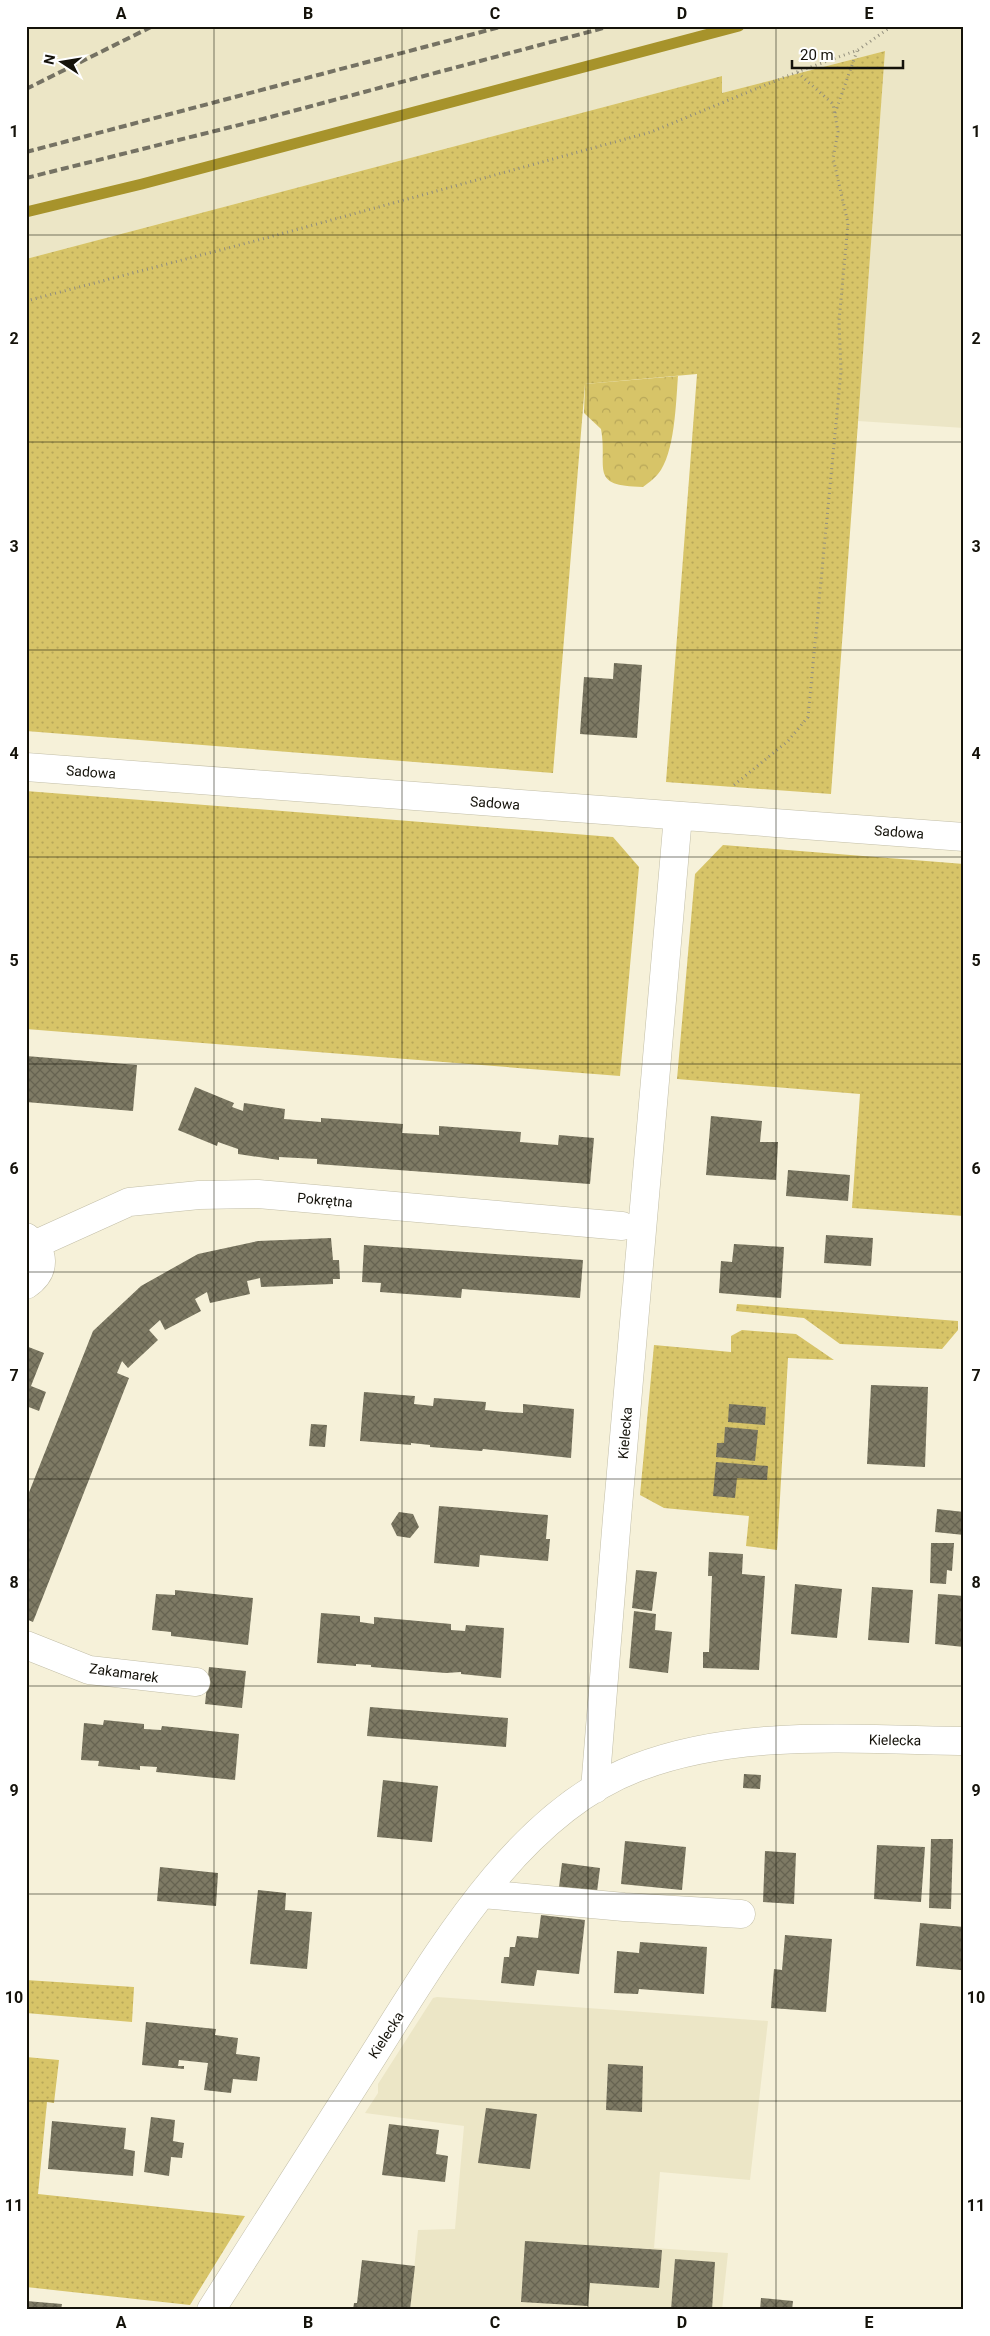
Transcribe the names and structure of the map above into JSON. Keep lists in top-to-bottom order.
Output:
{
  "streets": {
    "street": [
      "Sadowa",
      "Pokrętna",
      "Kielecka",
      "Zakamarek"
    ]
  },
  "crossings": [
    ["Sadowa", "Kielecka"]
  ],
  "scale_bar": "20 m",
  "north": "left",
  "grid": {
    "columns": [
      "A",
      "B",
      "C",
      "D",
      "E"
    ],
    "rows": [
      "1",
      "2",
      "3",
      "4",
      "5",
      "6",
      "7",
      "8",
      "9",
      "10",
      "11"
    ]
  }
}
